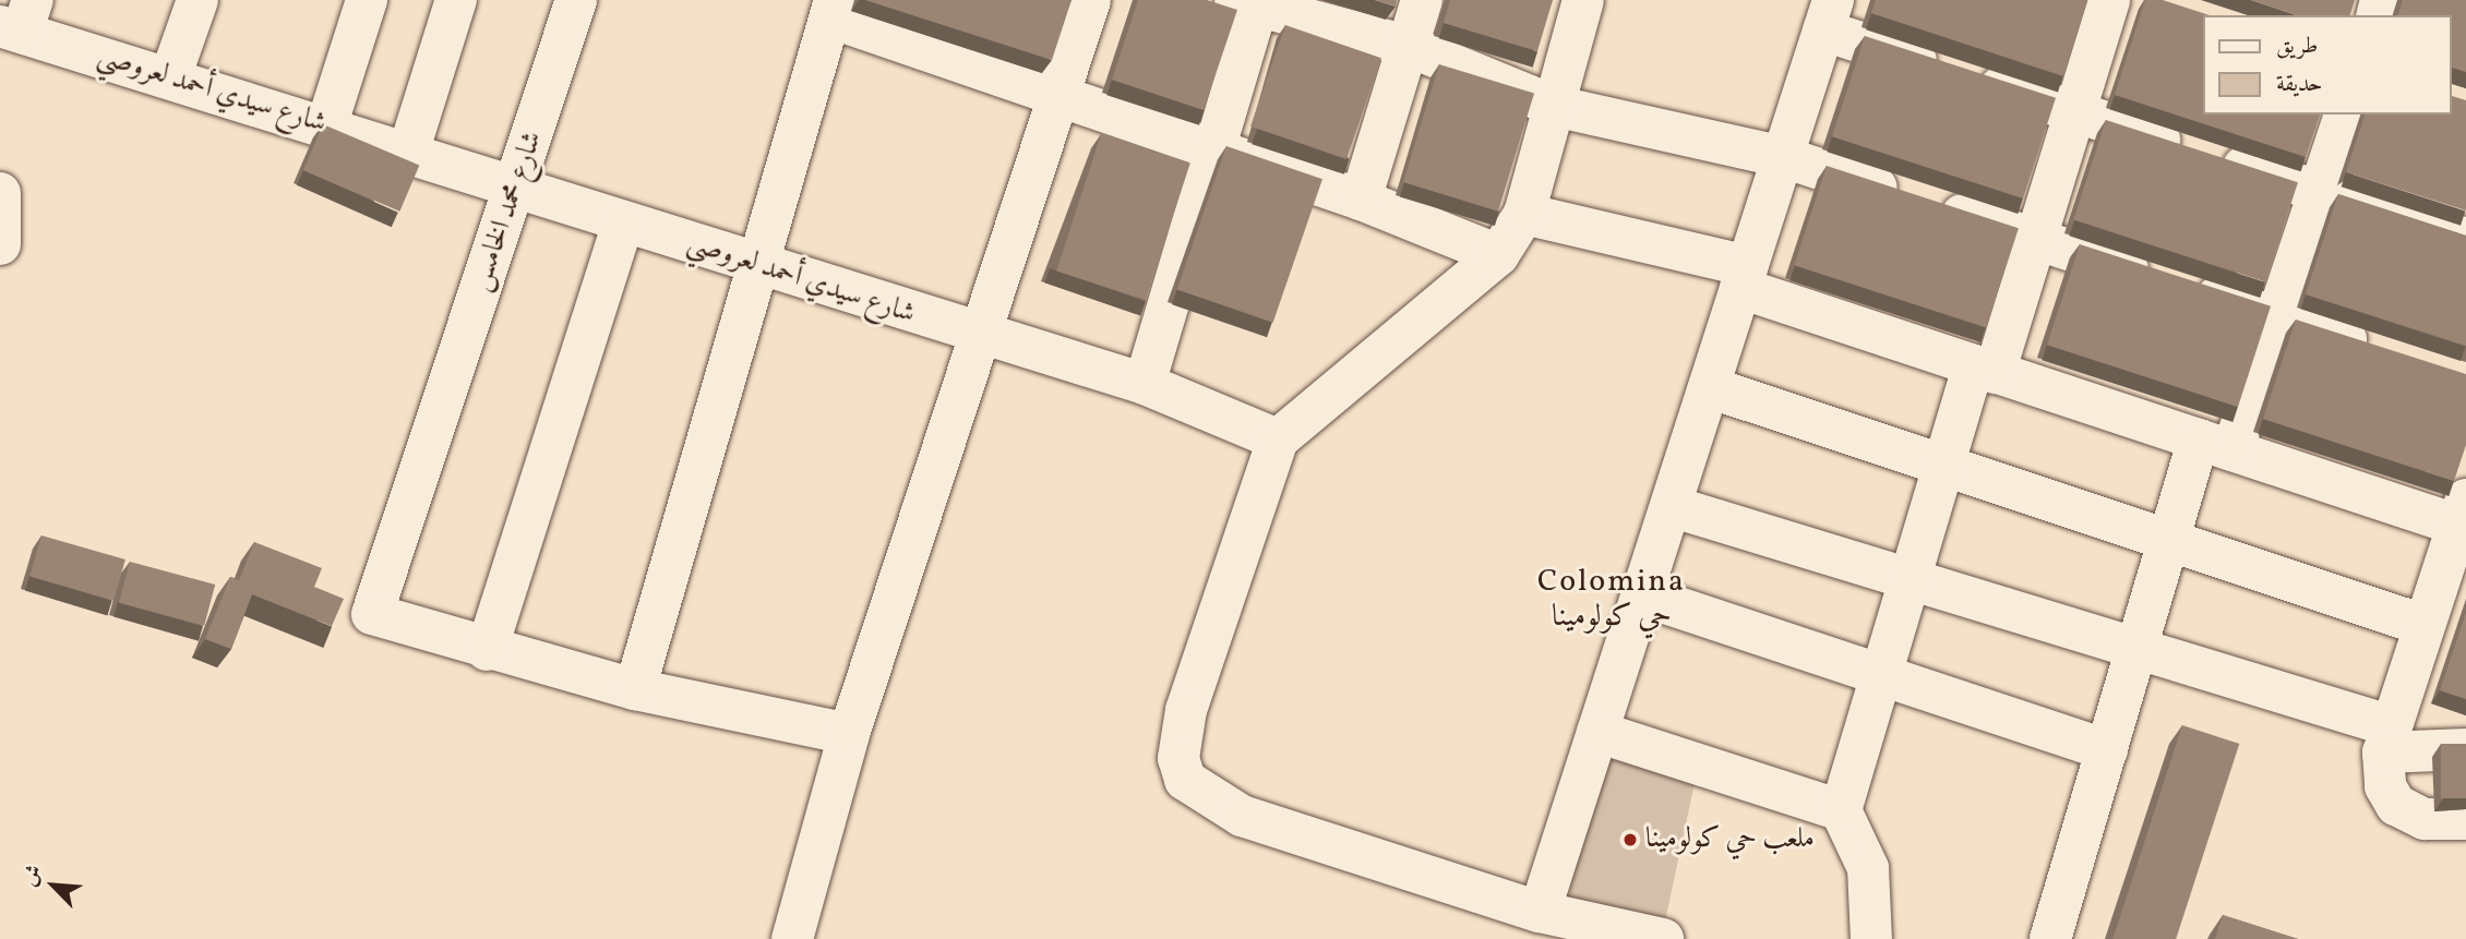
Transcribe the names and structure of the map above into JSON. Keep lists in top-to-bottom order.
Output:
{
  "streets": {
    "street": ["شارع سيدي أحمد لعروصي", "شارع محمد الخامس"]
  },
  "crossings": [
    ["شارع سيدي أحمد لعروصي", "شارع محمد الخامس"]
  ],
  "districts": ["Colomina حي كولومينا"],
  "places": ["ملعب حي كولومينا"],
  "legend": ["طريق", "حديقة"],
  "north": "top left"
}
